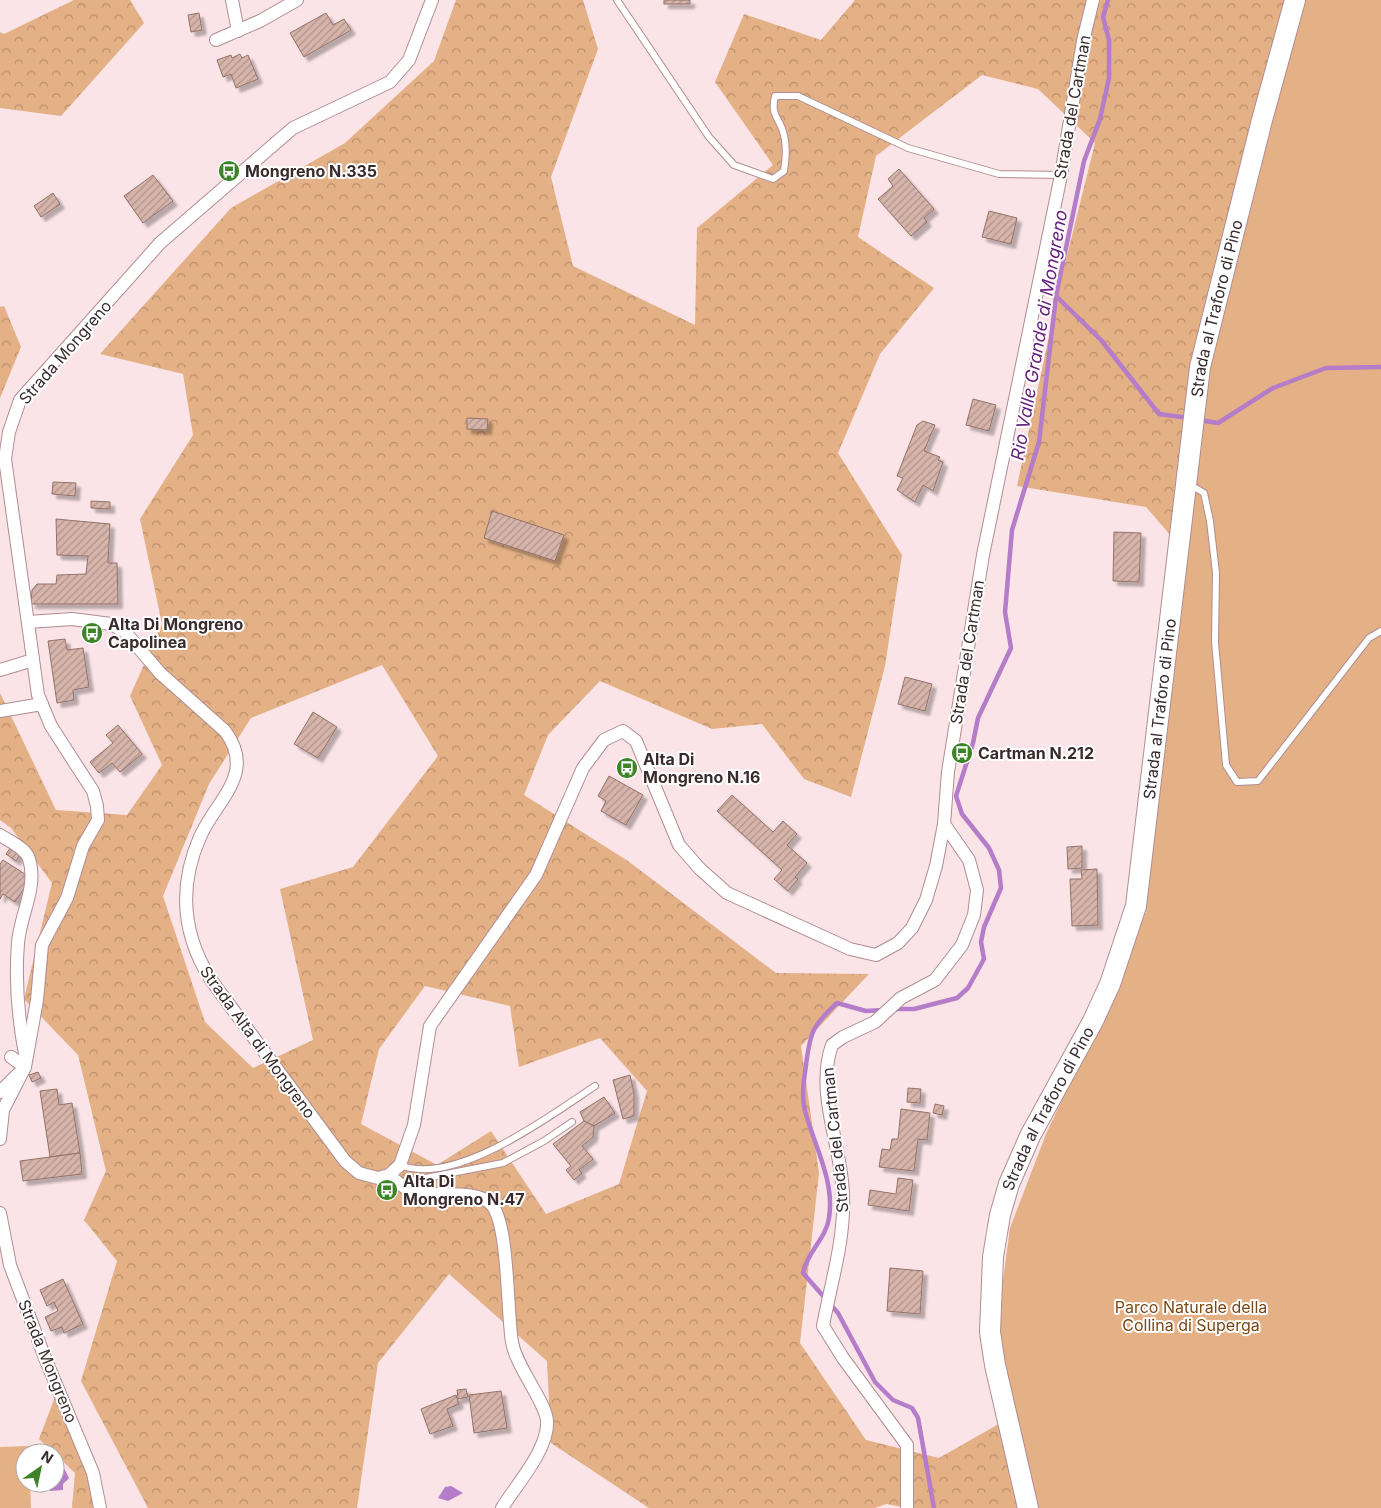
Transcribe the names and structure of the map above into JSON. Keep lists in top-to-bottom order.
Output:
{
  "streets": {
    "main road": ["Strada al Traforo di Pino"],
    "street": ["Strada del Cartman", "Strada Mongreno", "Strada Alta di Mongreno"]
  },
  "crossings": [
    ["Strada Mongreno", "Strada Alta di Mongreno"]
  ],
  "water": ["Rio Valle Grande di Mongreno"],
  "parks": ["Parco Naturale della Collina di Superga"],
  "places": {
    "bus stop": [
      "Mongreno N.335",
      "Alta Di Mongreno Capolinea",
      "Cartman N.212",
      "Alta Di Mongreno N.16",
      "Alta Di Mongreno N.47"
    ]
  },
  "north": "top right"
}
